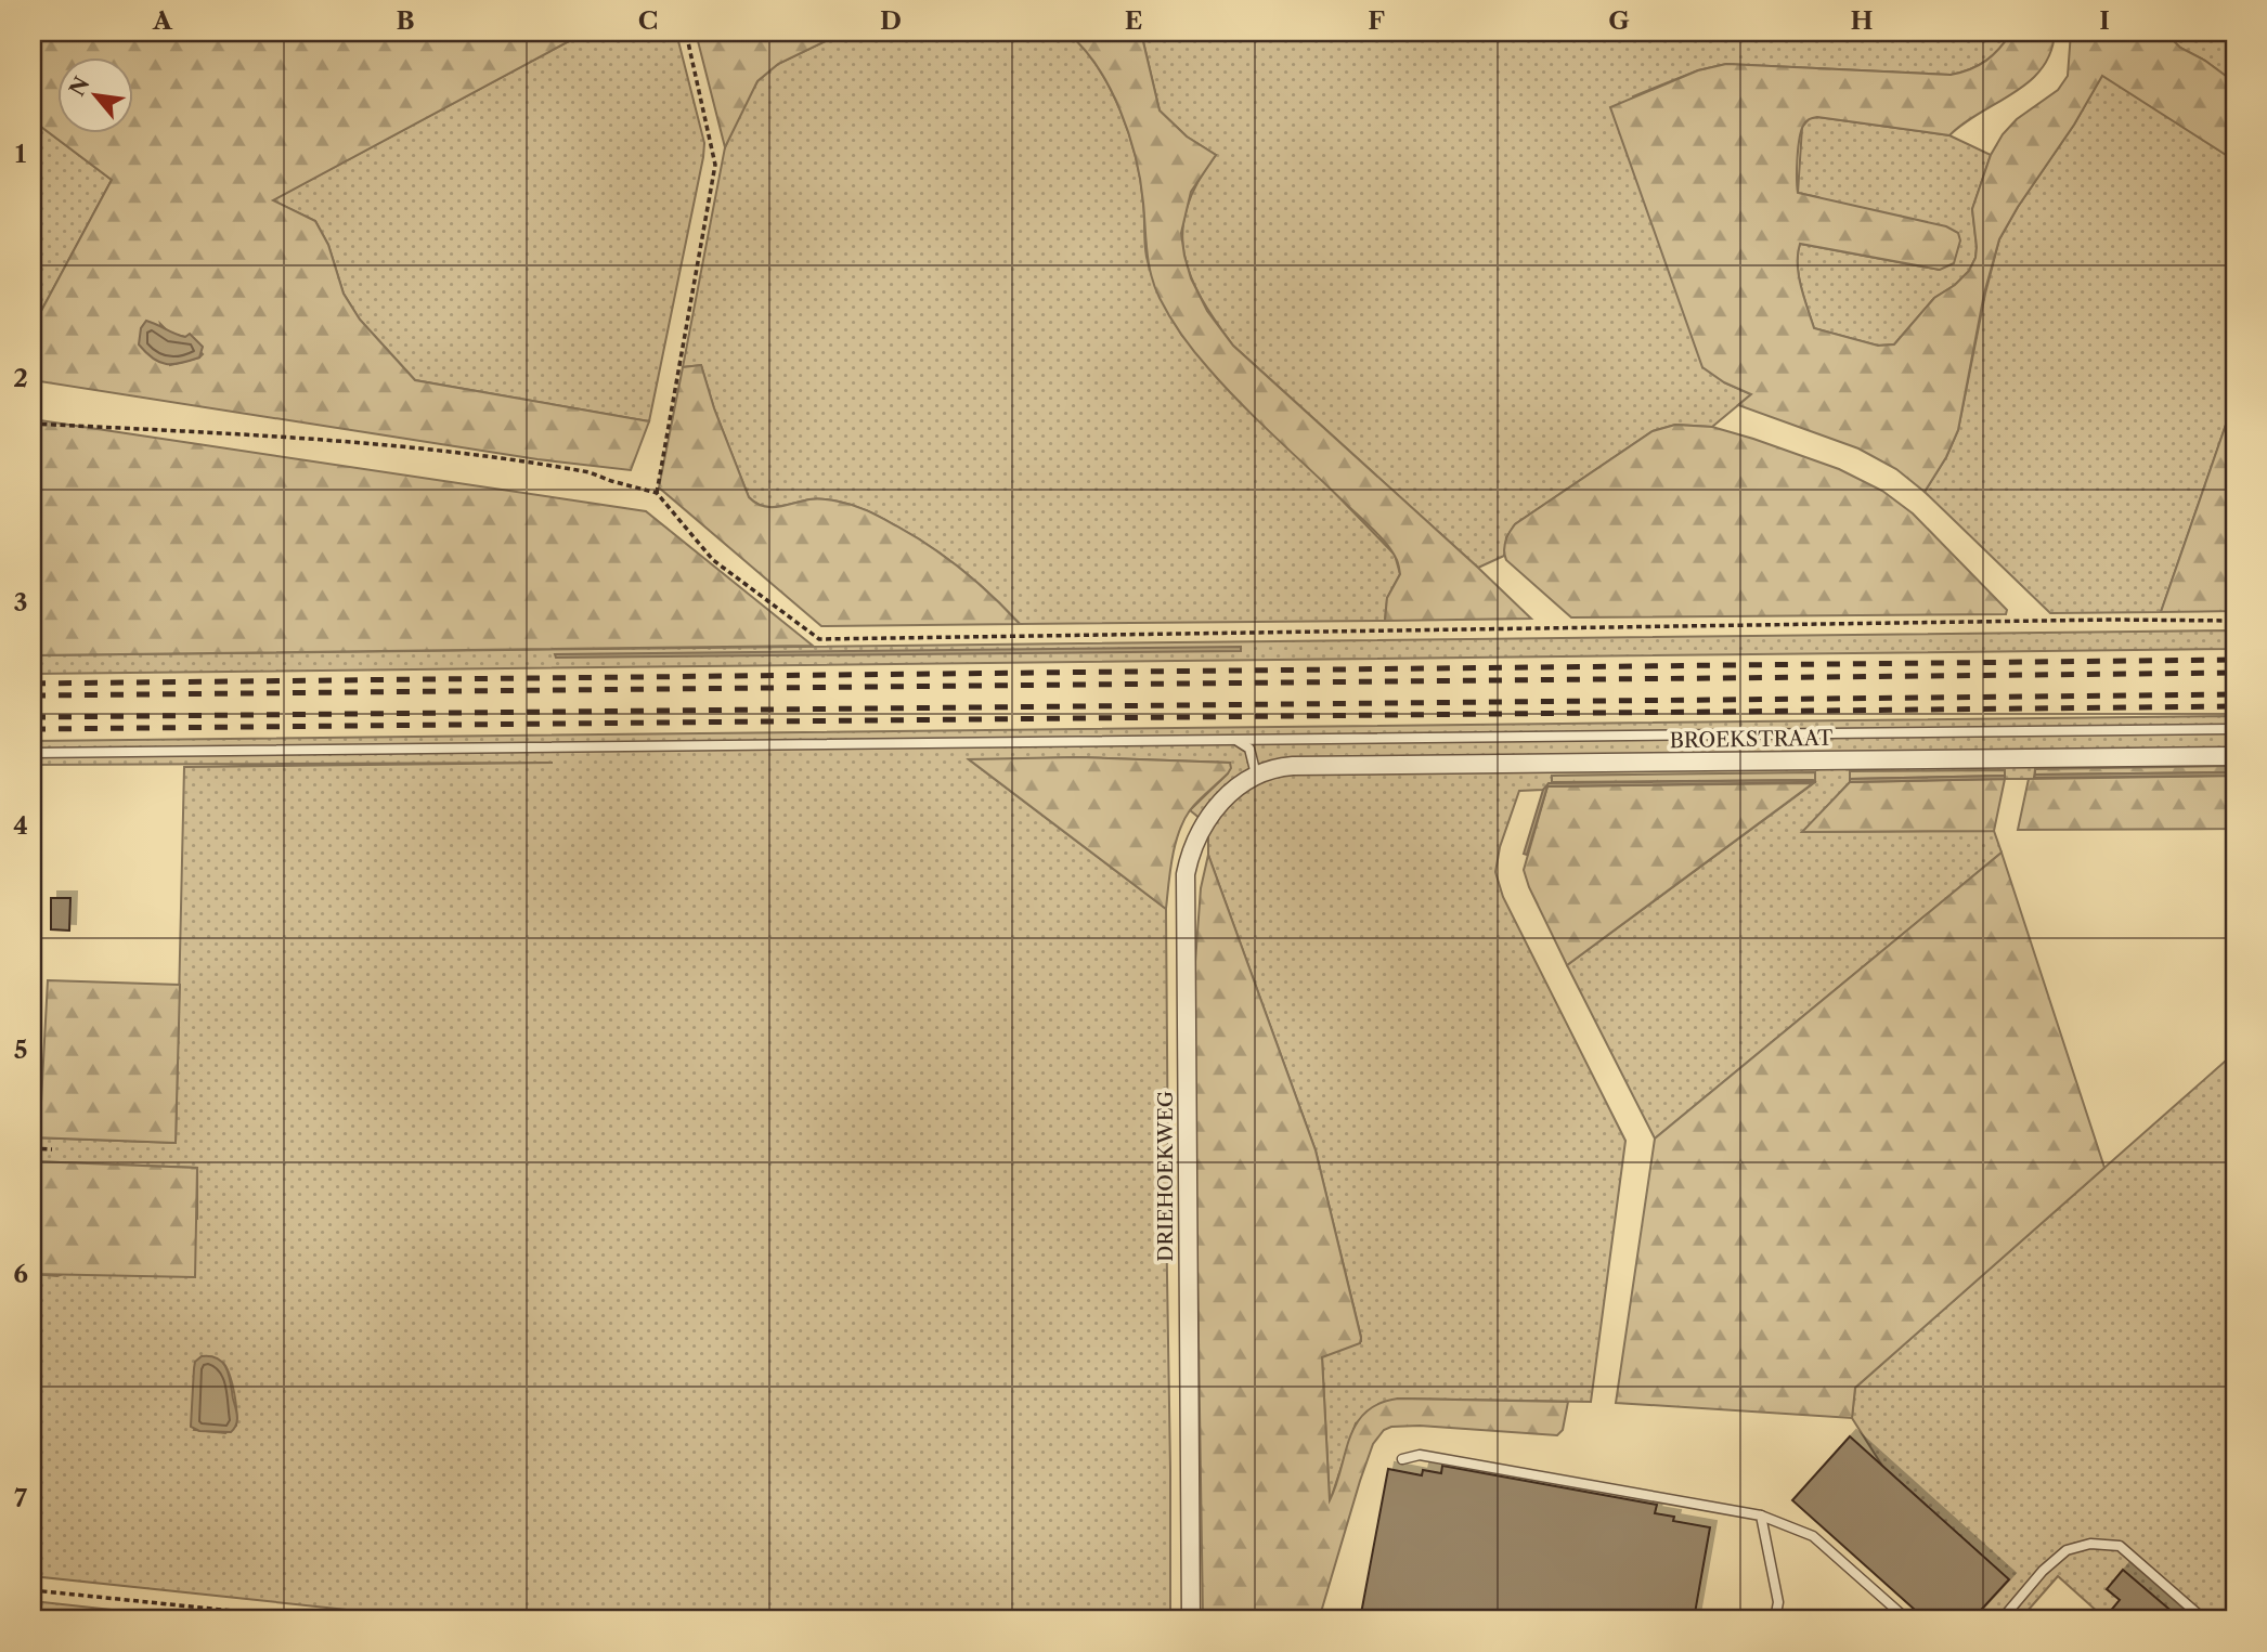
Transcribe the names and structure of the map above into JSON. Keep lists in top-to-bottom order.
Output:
{
  "streets": {
    "street": ["BROEKSTRAAT", "DRIEHOEKWEG"]
  },
  "crossings": [
    ["BROEKSTRAAT", "DRIEHOEKWEG"]
  ],
  "north": "top left",
  "grid": {
    "columns": [
      "A",
      "B",
      "C",
      "D",
      "E",
      "F",
      "G",
      "H",
      "I"
    ],
    "rows": [
      "1",
      "2",
      "3",
      "4",
      "5",
      "6",
      "7"
    ]
  }
}
